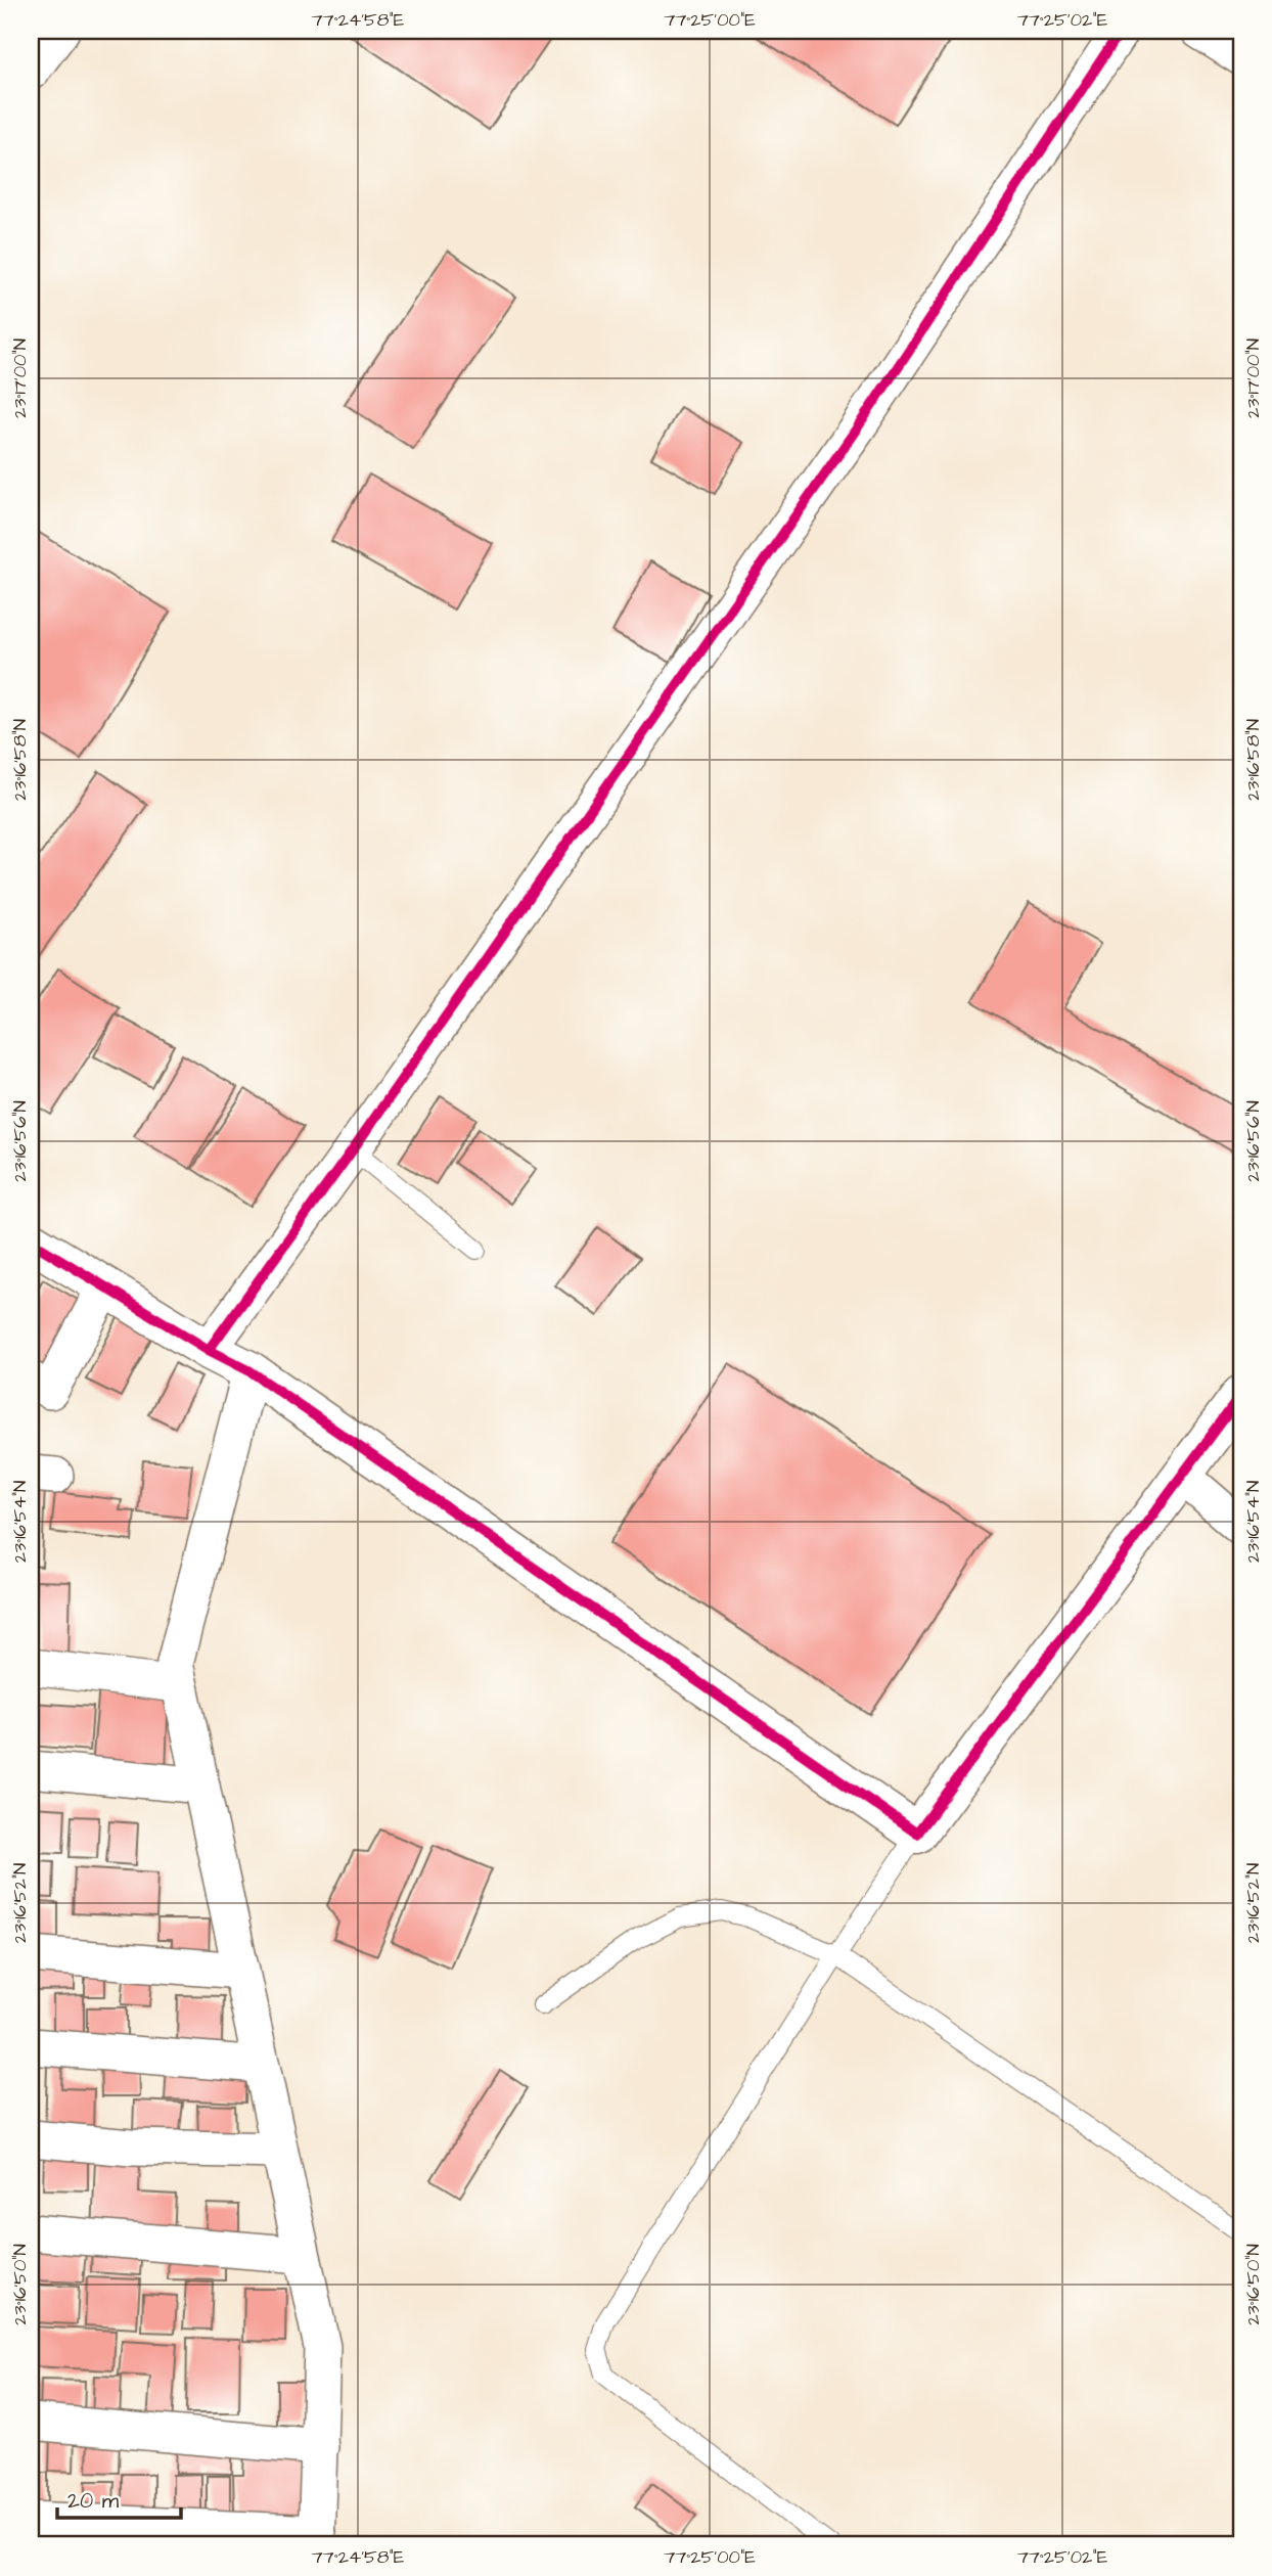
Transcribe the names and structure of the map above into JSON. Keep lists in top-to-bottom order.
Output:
{
  "scale_bar": "20 m",
  "coordinates": [
    "77°24'58\"E",
    "77°25'00\"E",
    "77°25'02\"E",
    "23°17'00\"N",
    "23°16'58\"N",
    "23°16'56\"N",
    "23°16'54\"N",
    "23°16'52\"N",
    "23°16'50\"N"
  ]
}
